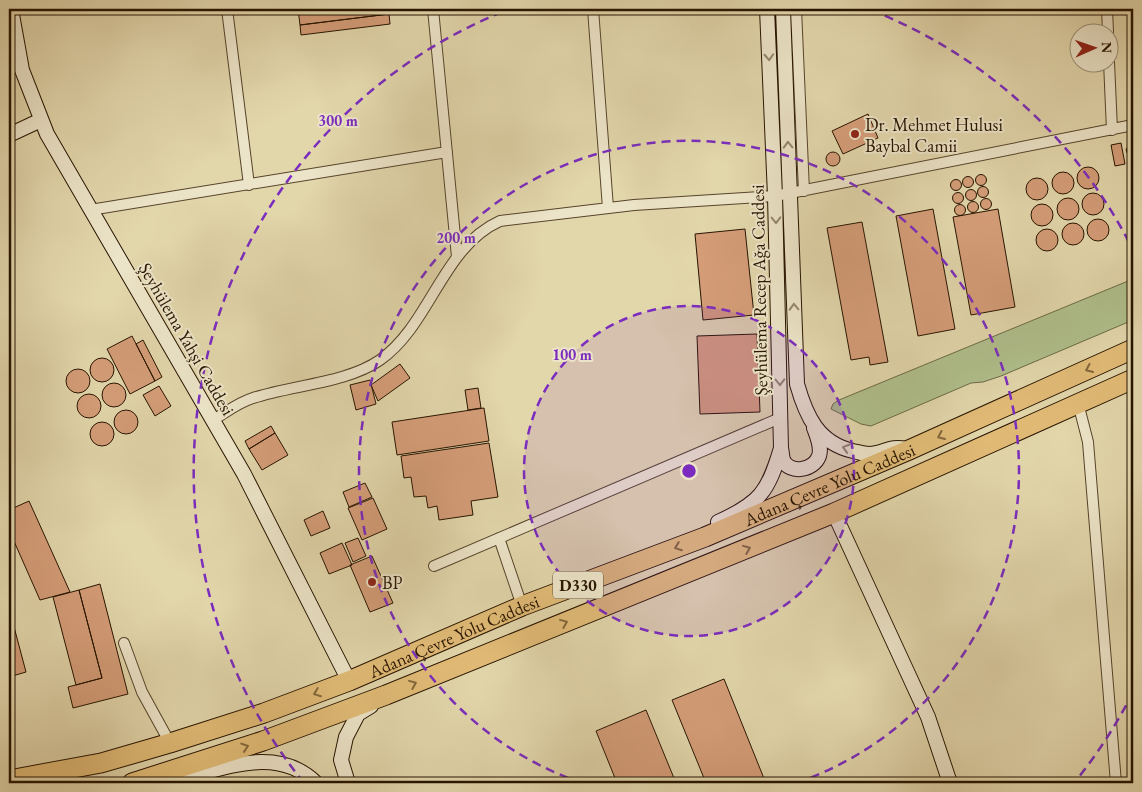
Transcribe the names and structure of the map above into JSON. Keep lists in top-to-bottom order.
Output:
{
  "streets": {
    "highway": ["Adana Çevre Yolu Caddesi", "D330"],
    "street": ["Şeyhülema Recep Ağa Caddesi", "Şeyhülema Yahşi Caddesi"]
  },
  "crossings": [
    ["Şeyhülema Recep Ağa Caddesi", "Adana Çevre Yolu Caddesi"],
    ["Şeyhülema Yahşi Caddesi", "Adana Çevre Yolu Caddesi"]
  ],
  "places": ["Dr. Mehmet Hulusi Baybal Camii", "BP"],
  "north": "right",
  "rings": ["300 m", "200 m", "100 m"]
}
